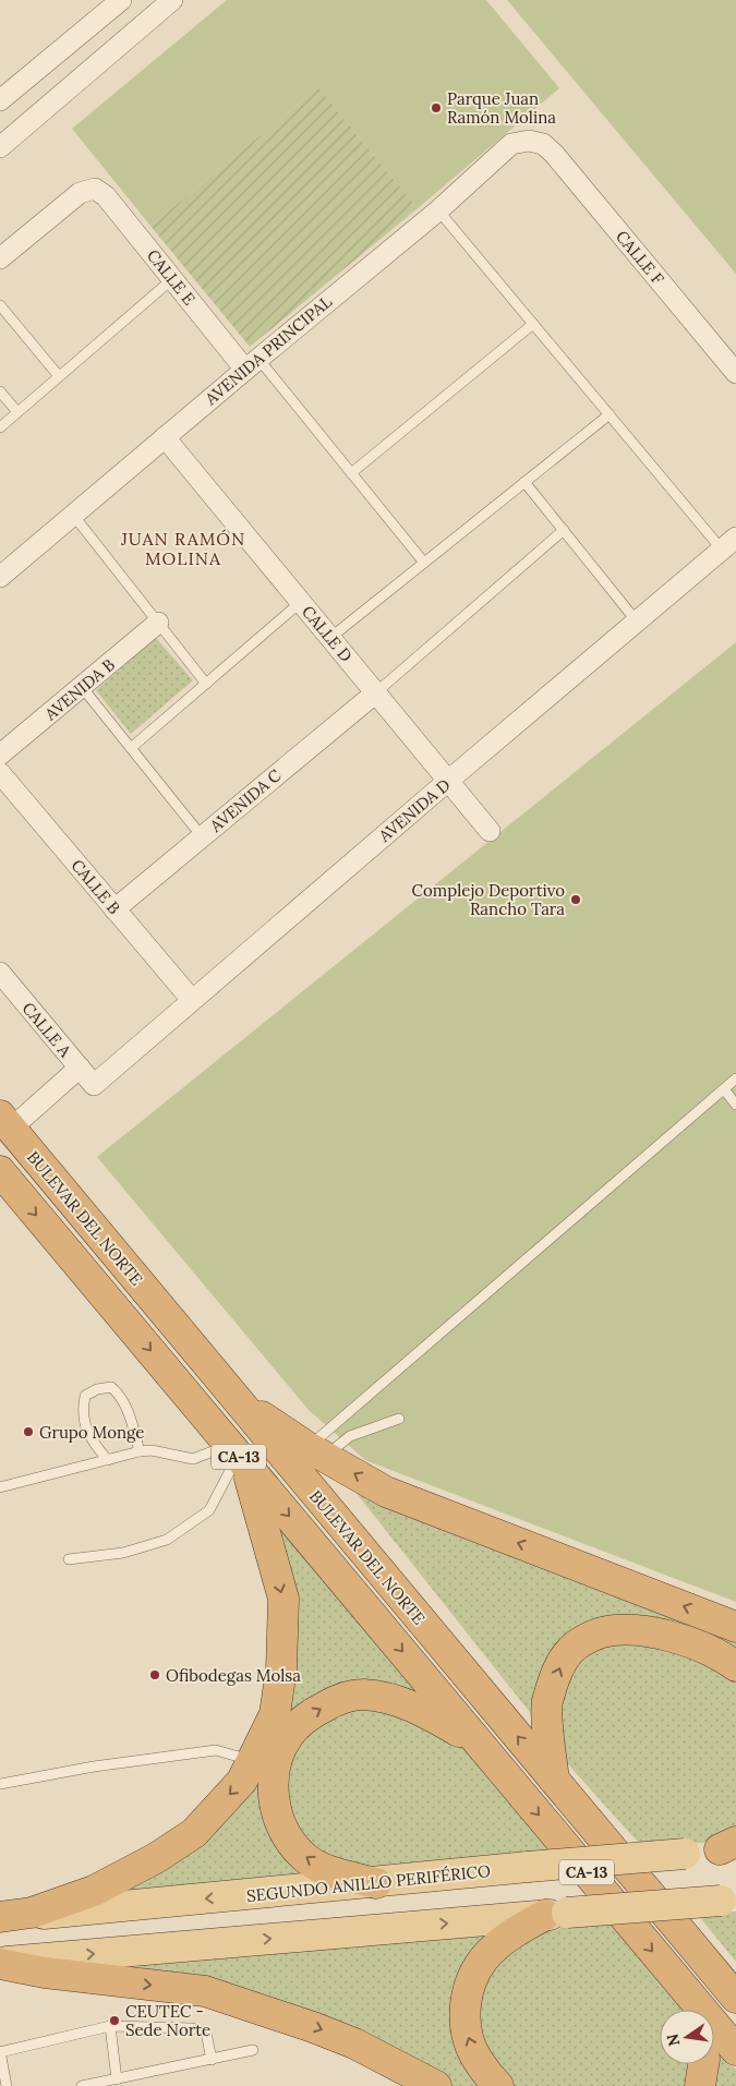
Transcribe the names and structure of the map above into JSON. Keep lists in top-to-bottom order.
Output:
{
  "streets": {
    "highway": ["BULEVAR DEL NORTE", "CA-13"],
    "main road": ["SEGUNDO ANILLO PERIFÉRICO"],
    "street": [
      "CALLE F",
      "CALLE E",
      "AVENIDA PRINCIPAL",
      "CALLE D",
      "AVENIDA B",
      "AVENIDA C",
      "AVENIDA D",
      "CALLE B",
      "CALLE A"
    ]
  },
  "crossings": [
    ["CALLE F", "AVENIDA PRINCIPAL"],
    ["CALLE E", "AVENIDA PRINCIPAL"],
    ["AVENIDA PRINCIPAL", "CALLE D"],
    ["CALLE D", "AVENIDA C"],
    ["CALLE D", "AVENIDA D"],
    ["AVENIDA C", "CALLE B"],
    ["AVENIDA D", "CALLE B"],
    ["AVENIDA D", "CALLE A"]
  ],
  "districts": ["JUAN RAMÓN MOLINA"],
  "places": [
    "Parque Juan Ramón Molina",
    "Complejo Deportivo Rancho Tara",
    "Grupo Monge",
    "Ofibodegas Molsa",
    "CEUTEC - Sede Norte"
  ],
  "north": "left"
}
